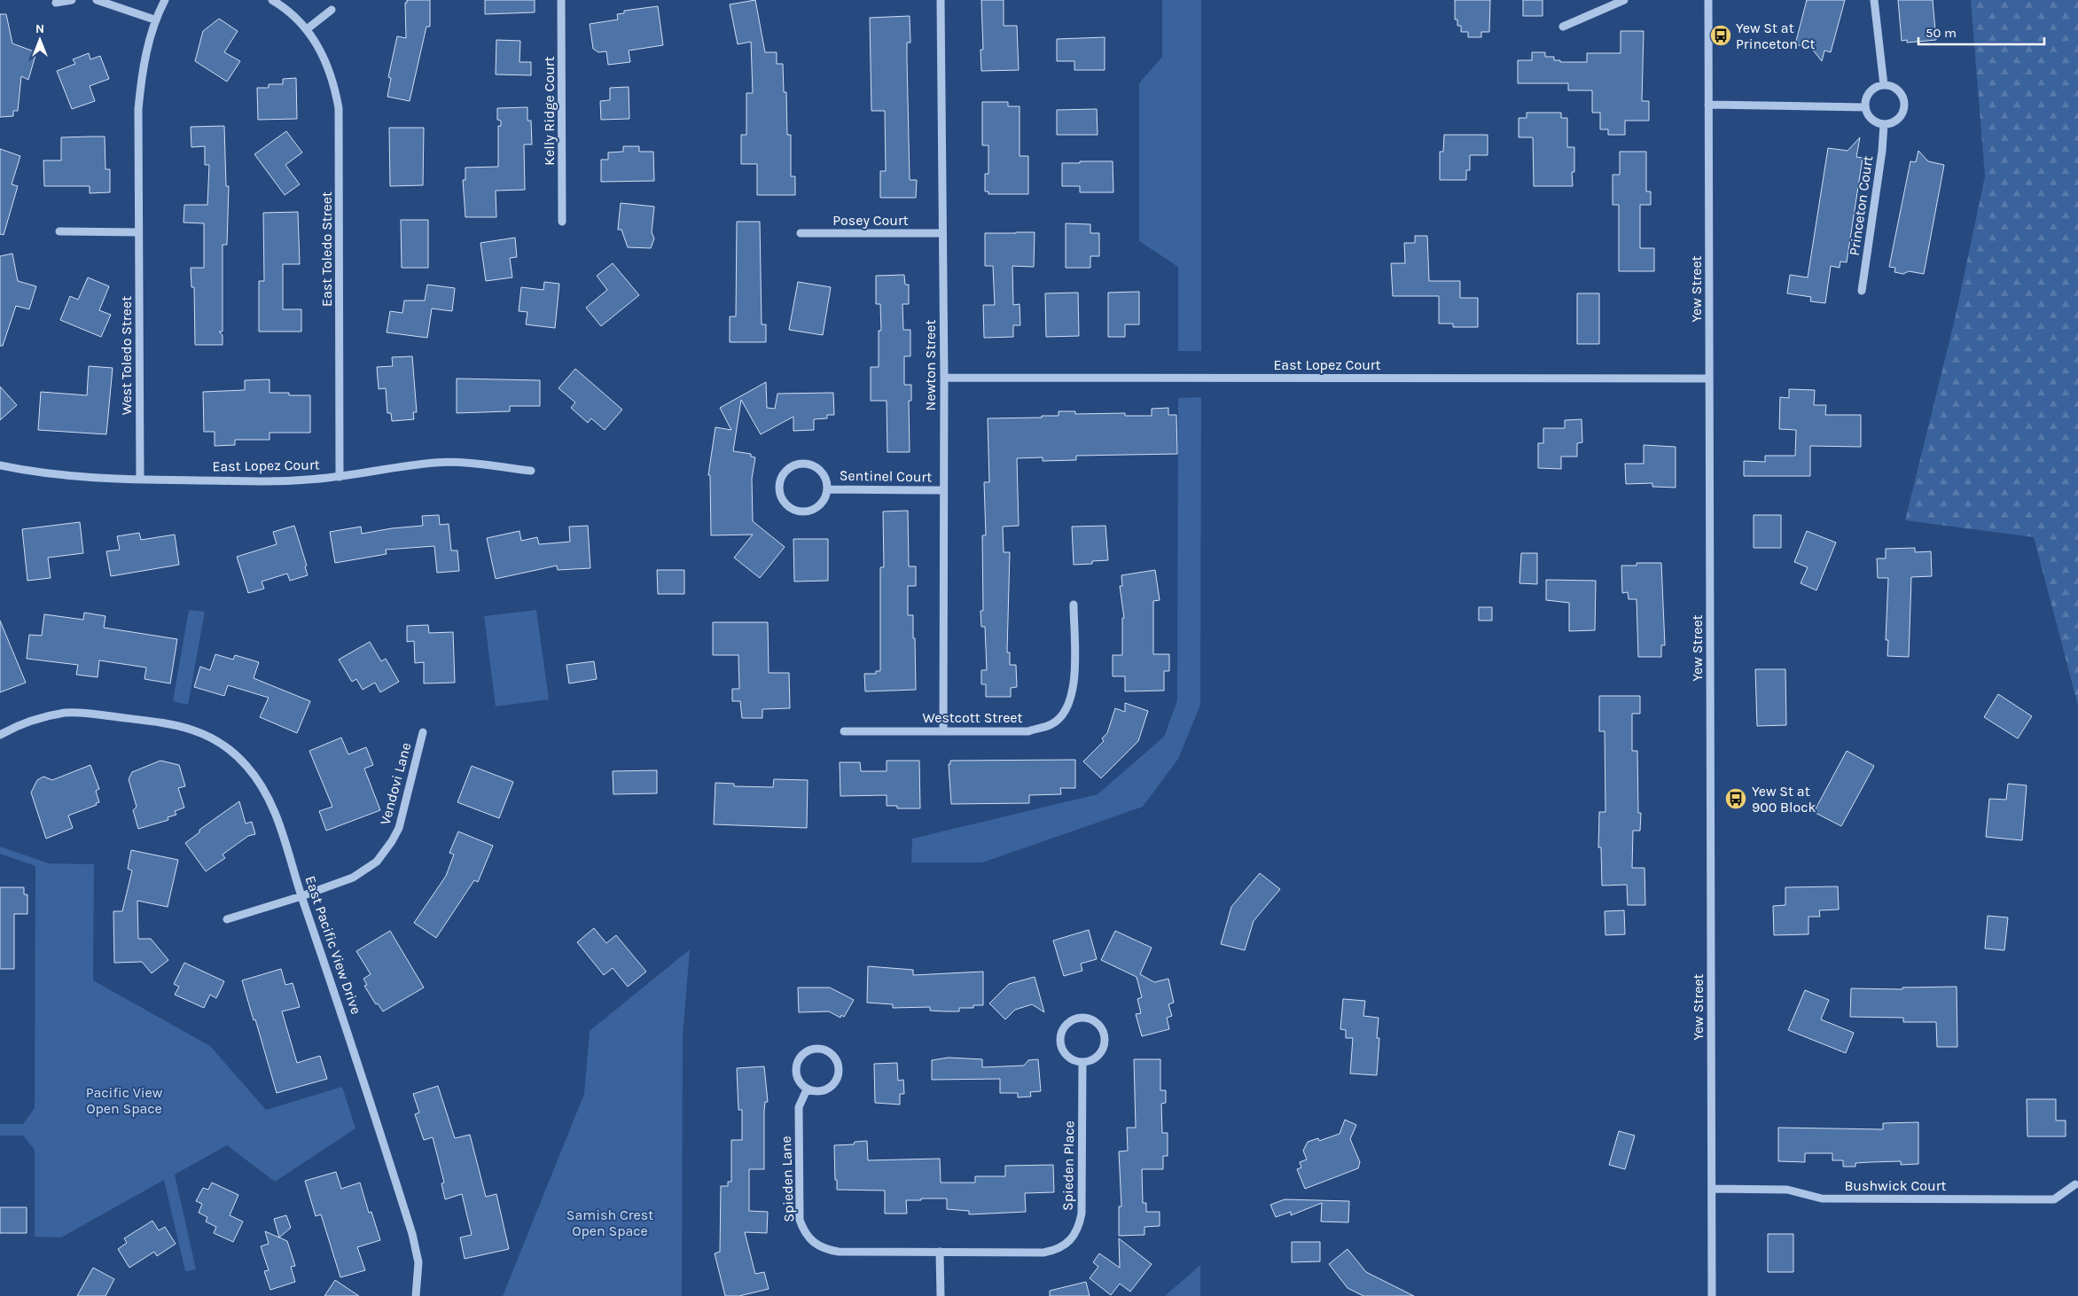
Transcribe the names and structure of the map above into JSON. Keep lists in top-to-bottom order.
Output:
{
  "streets": {
    "street": [
      "Kelly Ridge Court",
      "Princeton Court",
      "Posey Court",
      "East Toledo Street",
      "Yew Street",
      "West Toledo Street",
      "East Lopez Court",
      "Newton Street",
      "Sentinel Court",
      "Westcott Street",
      "Vendovi Lane",
      "East Pacific View Drive",
      "Spieden Place",
      "Spieden Lane",
      "Bushwick Court"
    ]
  },
  "crossings": [
    ["Posey Court", "Newton Street"],
    ["East Toledo Street", "East Lopez Court"],
    ["Yew Street", "East Lopez Court"],
    ["Yew Street", "Bushwick Court"],
    ["West Toledo Street", "East Lopez Court"],
    ["East Lopez Court", "Newton Street"],
    ["Newton Street", "Sentinel Court"],
    ["Newton Street", "Westcott Street"],
    ["Vendovi Lane", "East Pacific View Drive"],
    ["Spieden Place", "Spieden Lane"]
  ],
  "parks": ["Pacific View Open Space", "Samish Crest Open Space"],
  "places": {
    "bus stop": ["Yew St at Princeton Ct", "Yew St at 900 Block"]
  },
  "scale_bar": "50 m",
  "north": "top"
}
